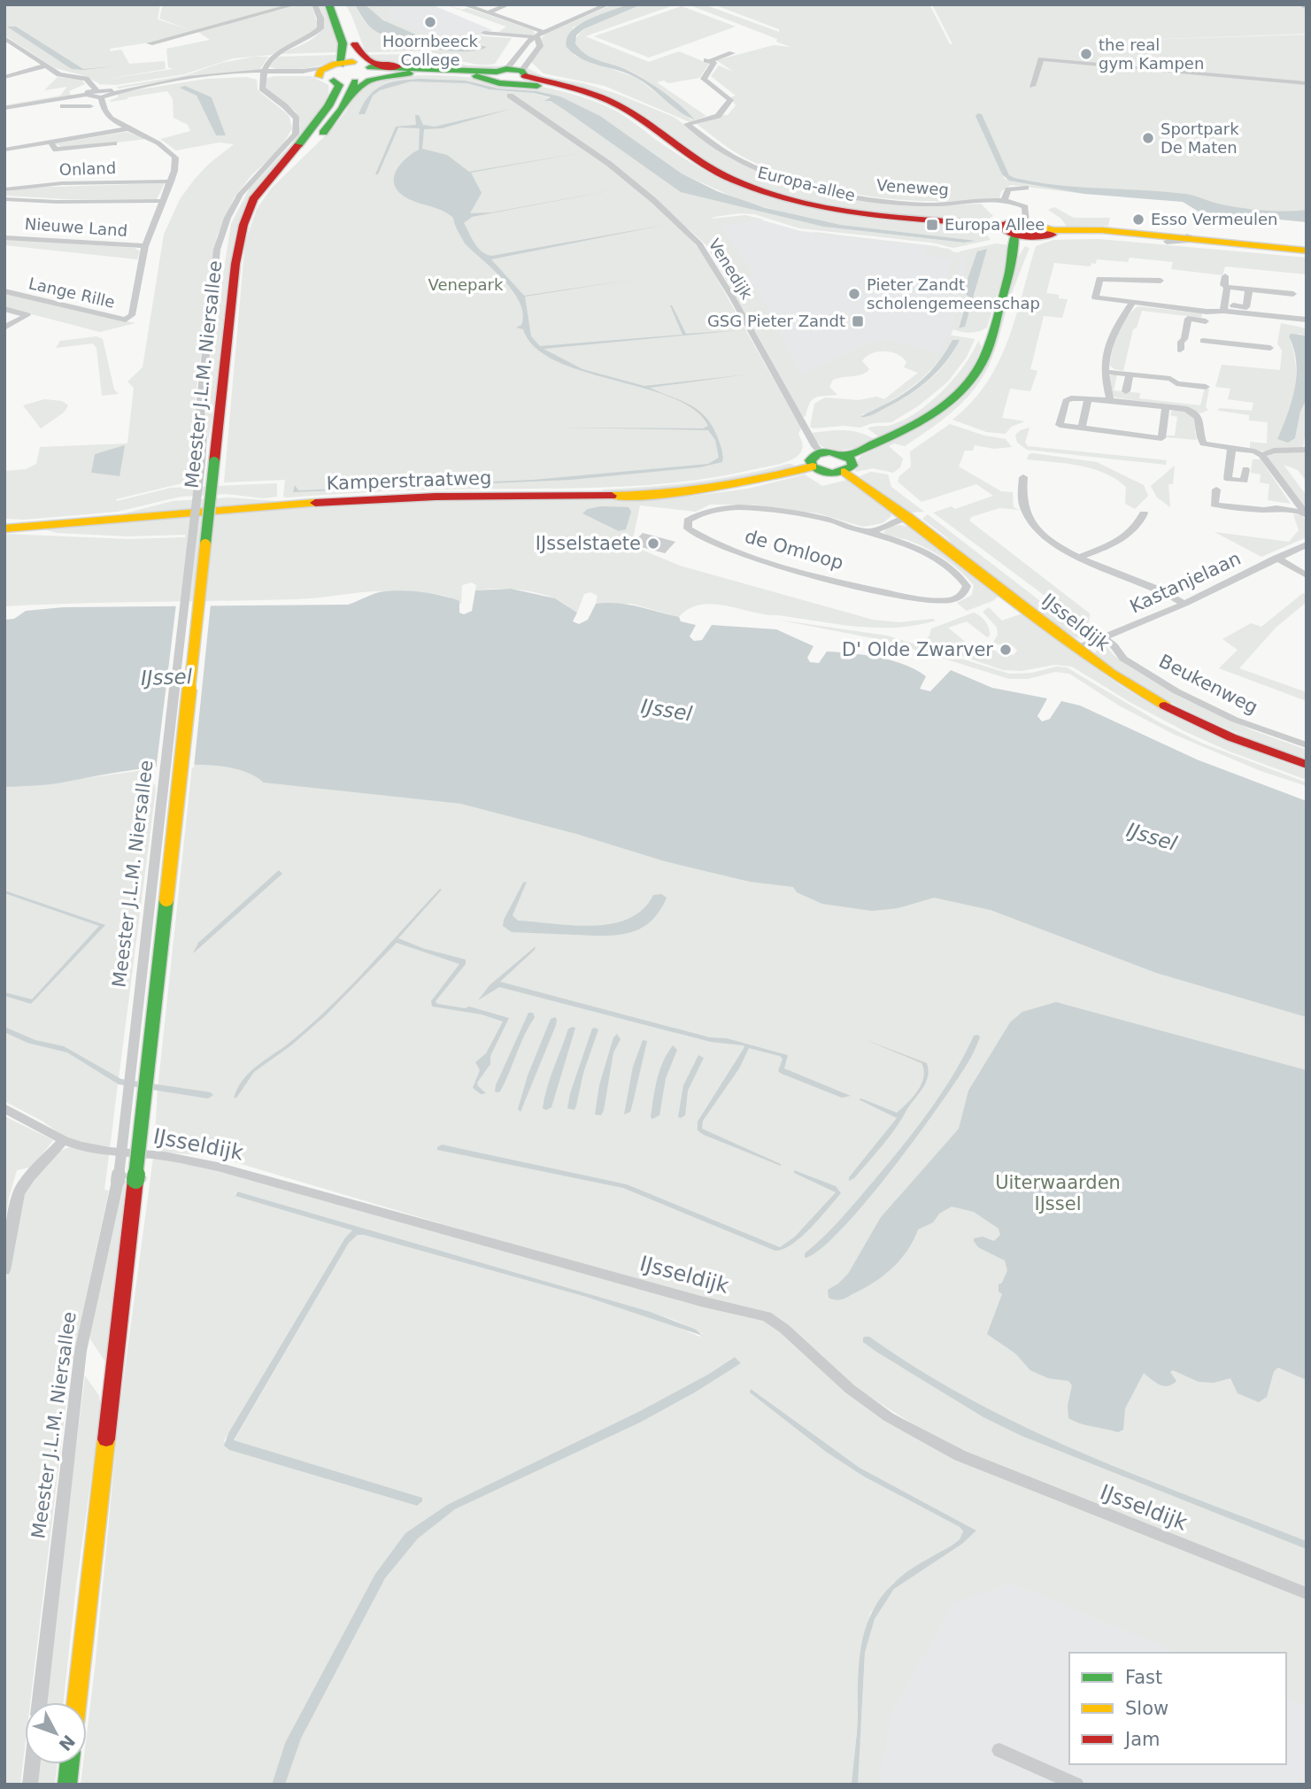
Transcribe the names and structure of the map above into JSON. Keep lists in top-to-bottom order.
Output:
{
  "streets": {
    "main road": [
      "Europa-allee",
      "Meester J.L.M. Niersallee",
      "Kamperstraatweg",
      "IJsseldijk"
    ],
    "street": [
      "Onland",
      "Veneweg",
      "Nieuwe Land",
      "Venedijk",
      "Lange Rille",
      "de Omloop",
      "Kastanjelaan",
      "Beukenweg"
    ]
  },
  "crossings": [
    ["Nieuwe Land", "Lange Rille"],
    ["Kastanjelaan", "IJsseldijk"],
    ["Kastanjelaan", "Beukenweg"]
  ],
  "water": ["IJssel"],
  "parks": ["Venepark", "Uiterwaarden IJssel"],
  "places": {
    "other": [
      "Hoornbeeck College",
      "the real gym Kampen",
      "Sportpark De Maten",
      "Esso Vermeulen",
      "Pieter Zandt scholengemeenschap",
      "IJsselstaete",
      "D' Olde Zwarver"
    ],
    "transit": ["Europa Allee", "GSG Pieter Zandt"]
  },
  "legend": ["Fast", "Slow", "Jam"],
  "north": "bottom right"
}
